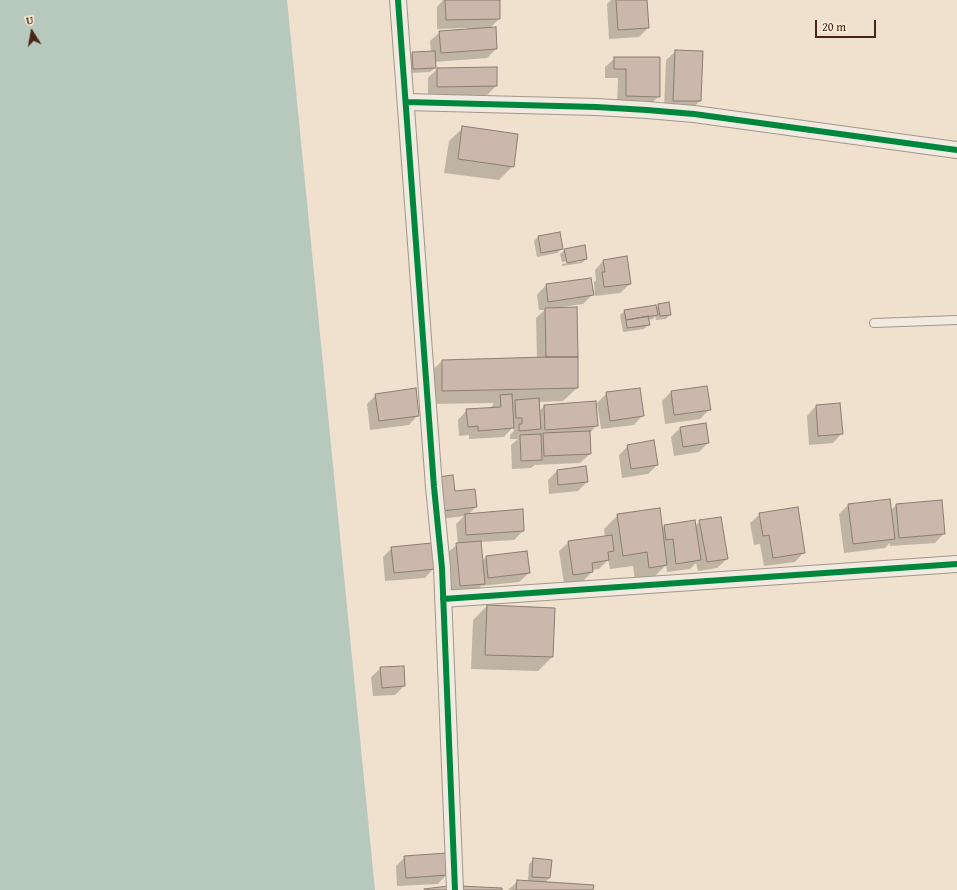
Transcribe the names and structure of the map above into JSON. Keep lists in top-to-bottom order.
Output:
{
  "scale_bar": "20 m",
  "north": "top"
}
